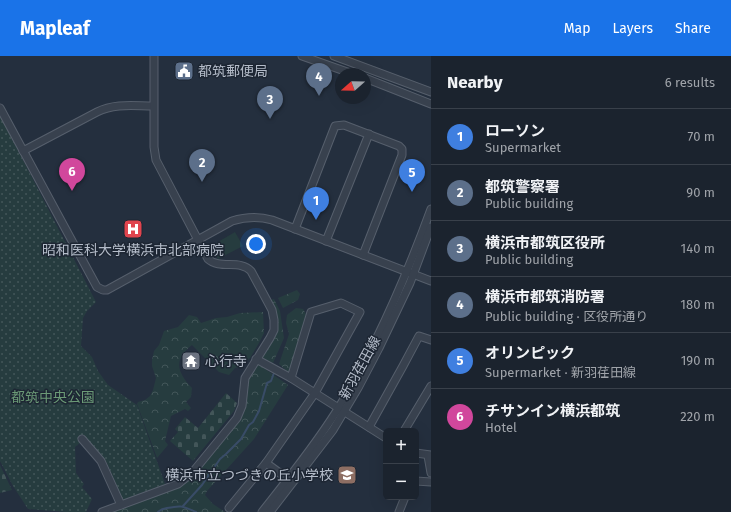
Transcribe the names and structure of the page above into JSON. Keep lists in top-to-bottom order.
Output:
{
  "streets": {
    "street": ["新羽荏田線"]
  },
  "parks": ["都筑中央公園"],
  "places": {
    "public building": ["都筑郵便局"],
    "hospital": ["昭和医科大学横浜市北部病院"],
    "temple": ["心行寺"],
    "school or university": ["横浜市立つづきの丘小学校"]
  },
  "north": "left",
  "page": {
    "header": "Mapleaf",
    "nav": ["Map", "Layers", "Share"],
    "heading": ["Nearby", "6 results"],
    "pins": [
      "4",
      "3",
      "2",
      "6",
      "5",
      "1"
    ],
    "list": [
      {
        "mark": "1",
        "name": "ローソン",
        "note": "Supermarket",
        "value": "70 m"
      },
      {
        "mark": "2",
        "name": "都筑警察署",
        "note": "Public building",
        "value": "90 m"
      },
      {
        "mark": "3",
        "name": "横浜市都筑区役所",
        "note": "Public building",
        "value": "140 m"
      },
      {
        "mark": "4",
        "name": "横浜市都筑消防署",
        "note": "Public building · 区役所通り",
        "value": "180 m"
      },
      {
        "mark": "5",
        "name": "オリンピック",
        "note": "Supermarket · 新羽荏田線",
        "value": "190 m"
      },
      {
        "mark": "6",
        "name": "チサンイン横浜都筑",
        "note": "Hotel",
        "value": "220 m"
      }
    ],
    "map_buttons": ["+", "−"]
  }
}
